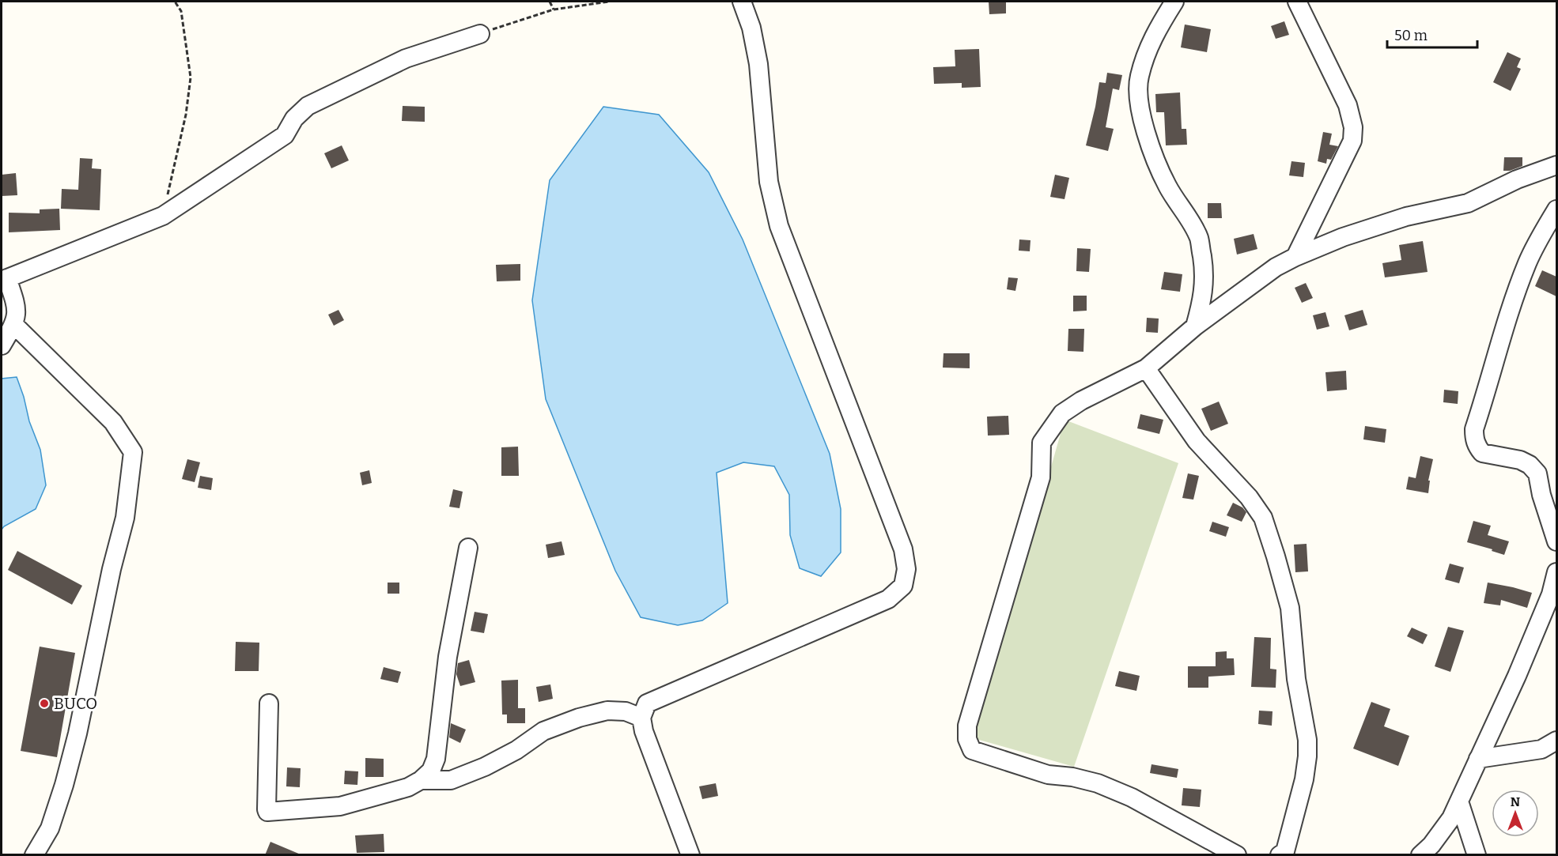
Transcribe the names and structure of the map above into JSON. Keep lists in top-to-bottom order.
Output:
{
  "places": ["BUCO"],
  "scale_bar": "50 m",
  "north": "top"
}
